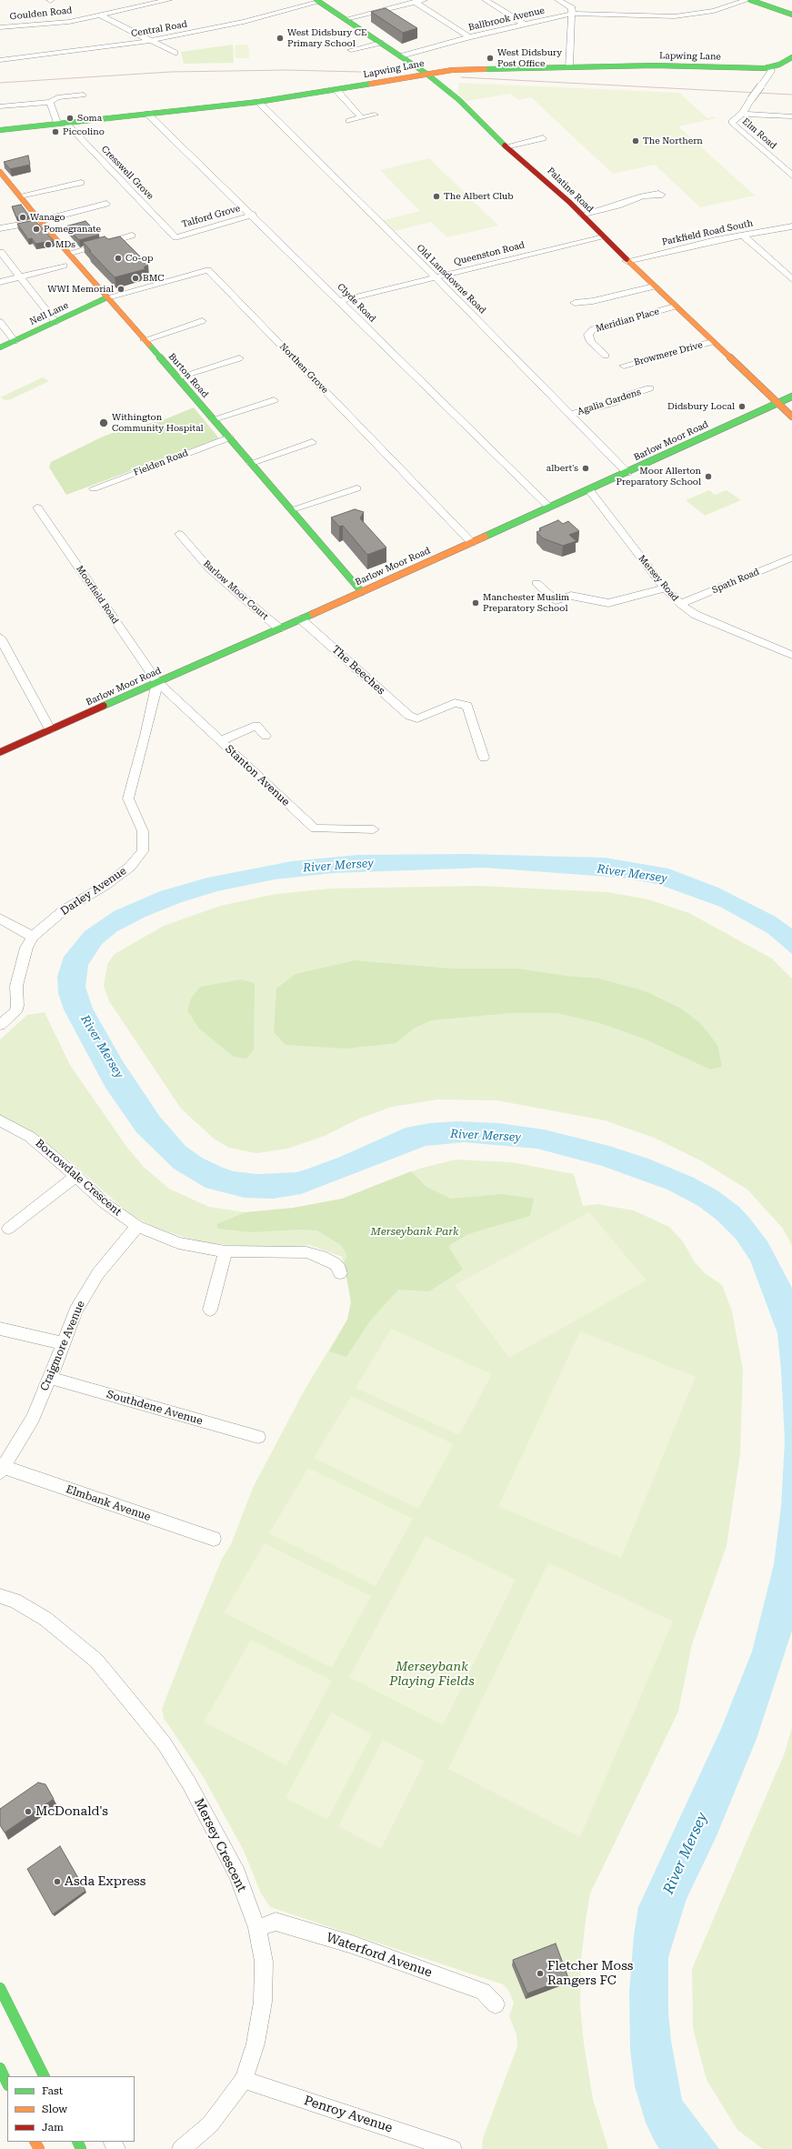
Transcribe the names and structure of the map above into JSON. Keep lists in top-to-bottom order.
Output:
{
  "streets": {
    "main road": [
      "Lapwing Lane",
      "Palatine Road",
      "Nell Lane",
      "Burton Road",
      "Barlow Moor Road"
    ],
    "street": [
      "Goulden Road",
      "Ballbrook Avenue",
      "Central Road",
      "Elm Road",
      "Cresswell Grove",
      "Talford Grove",
      "Parkfield Road South",
      "Queenston Road",
      "Old Lansdowne Road",
      "Clyde Road",
      "Meridian Place",
      "Browmere Drive",
      "Northen Grove",
      "Agalia Gardens",
      "Fielden Road",
      "Mersey Road",
      "Spath Road",
      "Barlow Moor Court",
      "Moorfield Road",
      "The Beeches",
      "Stanton Avenue",
      "Darley Avenue",
      "Borrowdale Crescent",
      "Craigmore Avenue",
      "Southdene Avenue",
      "Elmbank Avenue",
      "Mersey Crescent",
      "Waterford Avenue",
      "Penroy Avenue"
    ]
  },
  "crossings": [
    ["Ballbrook Avenue", "Palatine Road"],
    ["Central Road", "Palatine Road"],
    ["Lapwing Lane", "Elm Road"],
    ["Lapwing Lane", "Cresswell Grove"],
    ["Lapwing Lane", "Palatine Road"],
    ["Lapwing Lane", "Old Lansdowne Road"],
    ["Lapwing Lane", "Clyde Road"],
    ["Cresswell Grove", "Talford Grove"],
    ["Palatine Road", "Parkfield Road South"],
    ["Palatine Road", "Queenston Road"],
    ["Palatine Road", "Meridian Place"],
    ["Palatine Road", "Browmere Drive"],
    ["Palatine Road", "Barlow Moor Road"],
    ["Talford Grove", "Clyde Road"],
    ["Queenston Road", "Old Lansdowne Road"],
    ["Queenston Road", "Clyde Road"],
    ["Old Lansdowne Road", "Agalia Gardens"],
    ["Old Lansdowne Road", "Barlow Moor Road"],
    ["Clyde Road", "Barlow Moor Road"],
    ["Nell Lane", "Northen Grove"],
    ["Nell Lane", "Burton Road"],
    ["Northen Grove", "Burton Road"],
    ["Northen Grove", "Barlow Moor Road"],
    ["Burton Road", "Barlow Moor Road"],
    ["Burton Road", "Fielden Road"],
    ["Barlow Moor Road", "Mersey Road"],
    ["Barlow Moor Road", "Barlow Moor Court"],
    ["Barlow Moor Road", "Moorfield Road"],
    ["Barlow Moor Road", "The Beeches"],
    ["Barlow Moor Road", "Stanton Avenue"],
    ["Barlow Moor Road", "Darley Avenue"],
    ["Mersey Road", "Spath Road"],
    ["Moorfield Road", "Stanton Avenue"],
    ["Moorfield Road", "Darley Avenue"],
    ["Stanton Avenue", "Darley Avenue"],
    ["Borrowdale Crescent", "Craigmore Avenue"],
    ["Craigmore Avenue", "Southdene Avenue"],
    ["Craigmore Avenue", "Elmbank Avenue"],
    ["Mersey Crescent", "Waterford Avenue"],
    ["Mersey Crescent", "Penroy Avenue"]
  ],
  "water": ["River Mersey"],
  "parks": ["Merseybank Park", "Merseybank Playing Fields"],
  "places": [
    "West Didsbury CE Primary School",
    "West Didsbury Post Office",
    "Soma",
    "Piccolino",
    "The Northern",
    "The Albert Club",
    "Wanago",
    "Pomegranate",
    "MDs",
    "Co-op",
    "BMC",
    "WWI Memorial",
    "Didsbury Local",
    "Withington Community Hospital",
    "albert's",
    "Moor Allerton Preparatory School",
    "Manchester Muslim Preparatory School",
    "McDonald's",
    "Asda Express",
    "Fletcher Moss Rangers FC"
  ],
  "legend": ["Fast", "Slow", "Jam"]
}
